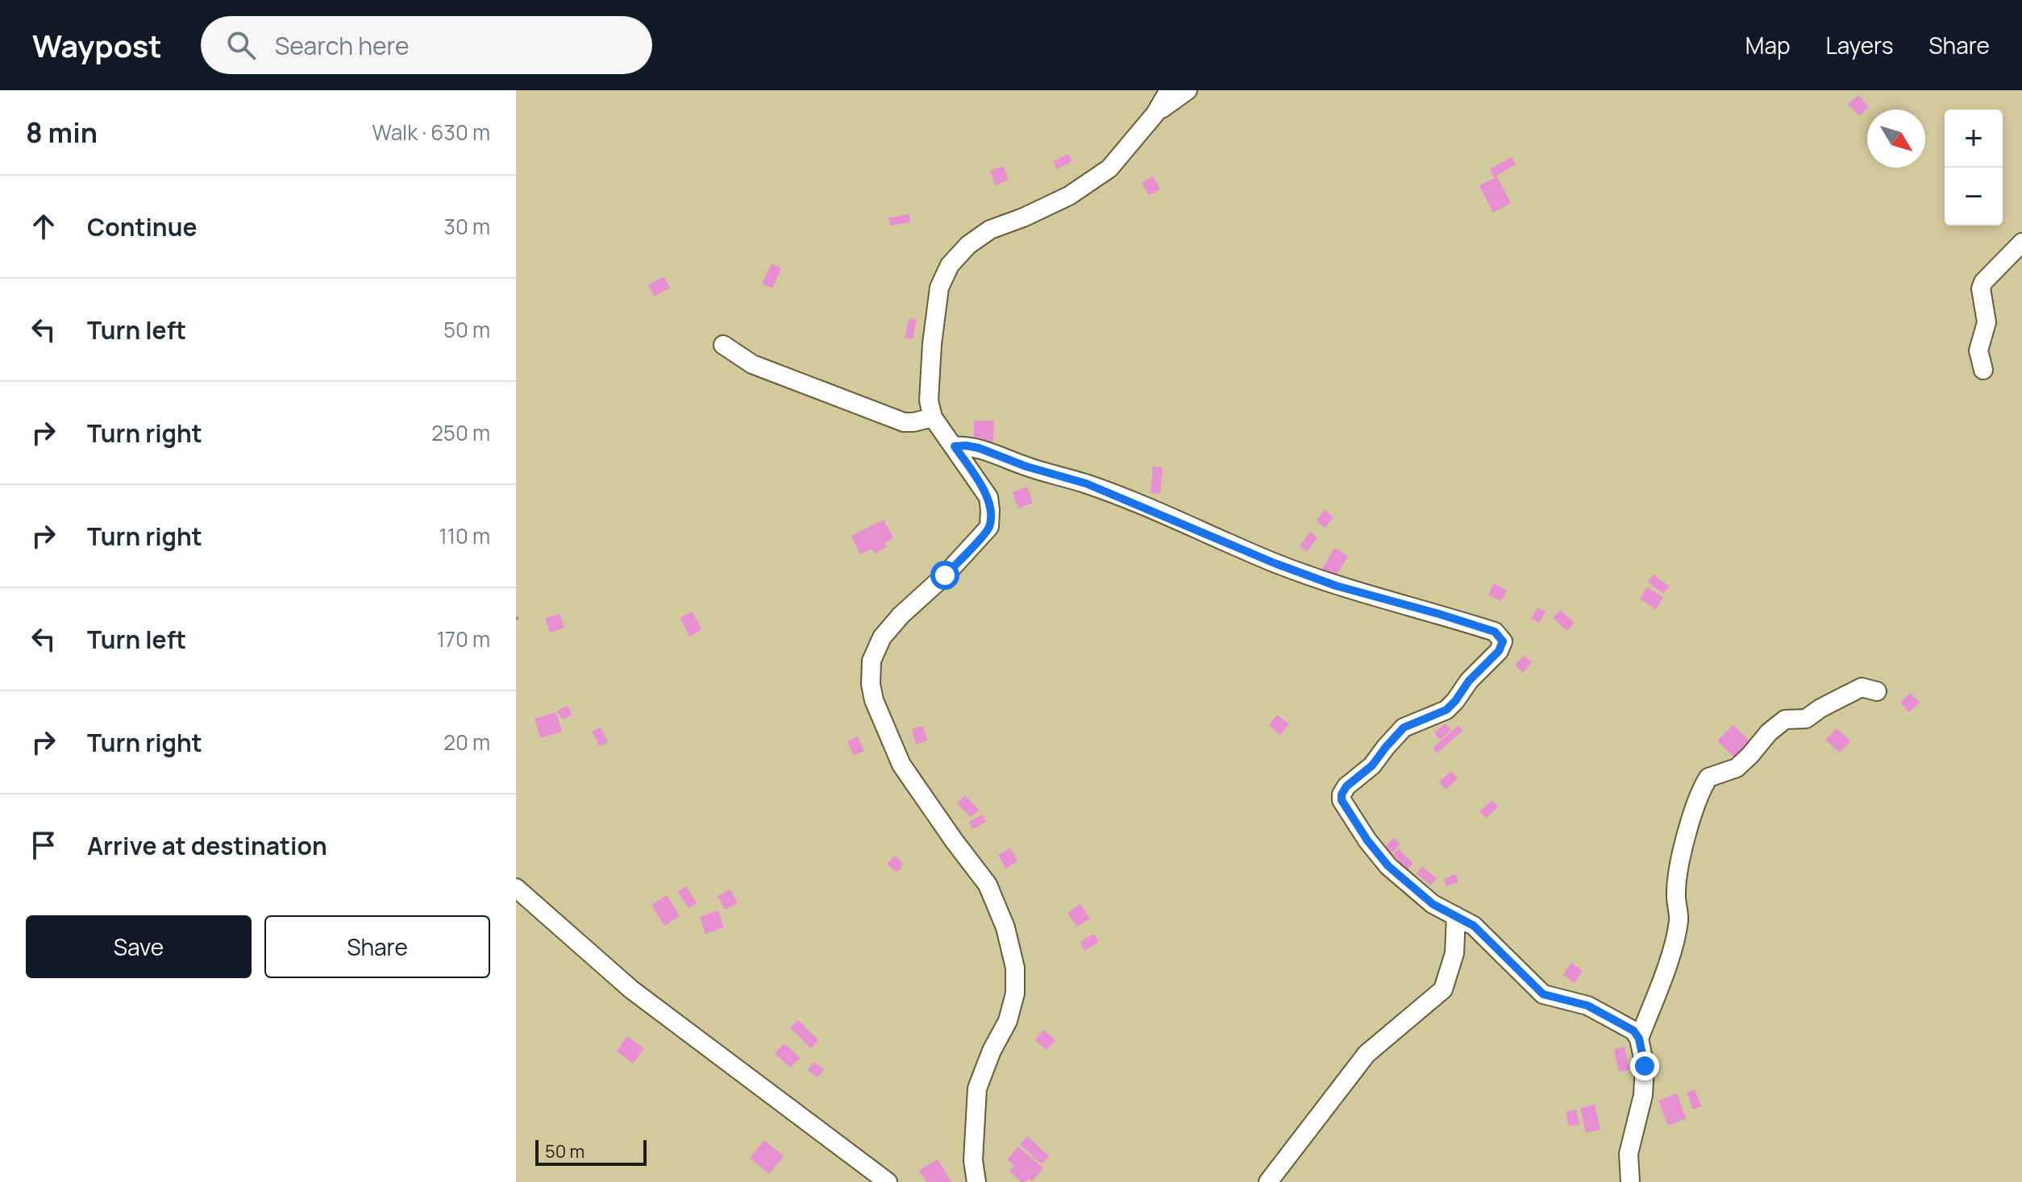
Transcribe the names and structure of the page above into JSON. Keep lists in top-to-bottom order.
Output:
{
  "scale_bar": "50 m",
  "north": "bottom right",
  "page": {
    "header": "Waypost",
    "search": "Search here",
    "nav": ["Map", "Layers", "Share"],
    "heading": ["8 min", "Walk · 630 m"],
    "map_buttons": ["+", "−"],
    "list": [
      ["Continue", "30 m"],
      ["Turn left", "50 m"],
      ["Turn right", "250 m"],
      ["Turn right", "110 m"],
      ["Turn left", "170 m"],
      ["Turn right", "20 m"],
      "Arrive at destination"
    ],
    "buttons": ["Save", "Share"],
    "scale": "50 m"
  }
}
